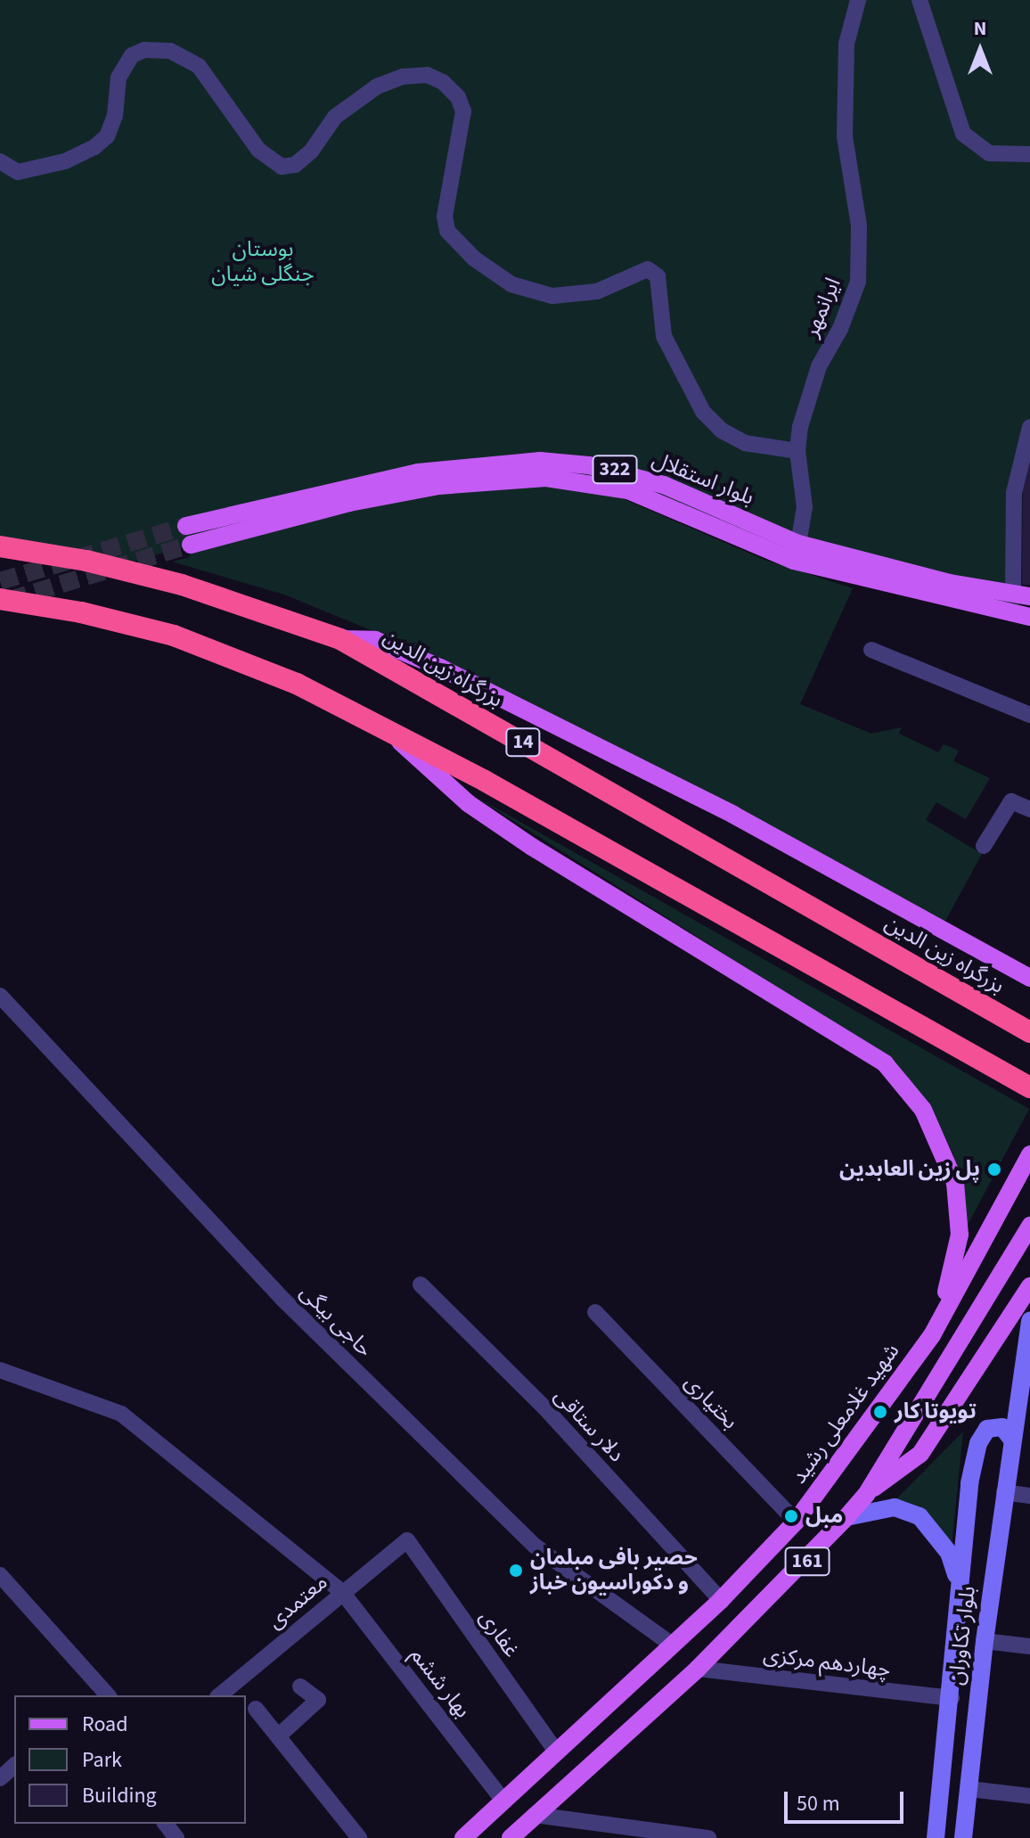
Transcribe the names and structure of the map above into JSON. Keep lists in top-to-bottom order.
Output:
{
  "streets": {
    "highway": ["بزرگراه زین الدین", "14"],
    "main road": [
      "322",
      "بلوار استقلال",
      "شهید غلامعلی رشید",
      "161",
      "بلوار تکاوران"
    ],
    "street": [
      "ایرانمهر",
      "حاجی بیگی",
      "بختیاری",
      "دلار ستاقی",
      "معتمدی",
      "غفاری",
      "چهاردهم مرکزی",
      "بهار ششم"
    ]
  },
  "crossings": [
    ["ایرانمهر", "بلوار استقلال"],
    ["حاجی بیگی", "شهید غلامعلی رشید"],
    ["بختیاری", "شهید غلامعلی رشید"],
    ["شهید غلامعلی رشید", "دلار ستاقی"],
    ["شهید غلامعلی رشید", "غفاری"],
    ["شهید غلامعلی رشید", "بهار ششم"],
    ["161", "چهاردهم مرکزی"],
    ["معتمدی", "غفاری"],
    ["معتمدی", "بهار ششم"],
    ["بلوار تکاوران", "چهاردهم مرکزی"]
  ],
  "parks": ["بوستان جنگلی شیان"],
  "places": [
    "پل زین العابدین",
    "تویوتا کار",
    "مبل",
    "حصیر بافی مبلمان و دکوراسیون خباز"
  ],
  "legend": ["Road", "Park", "Building"],
  "scale_bar": "50 m",
  "north": "top"
}
